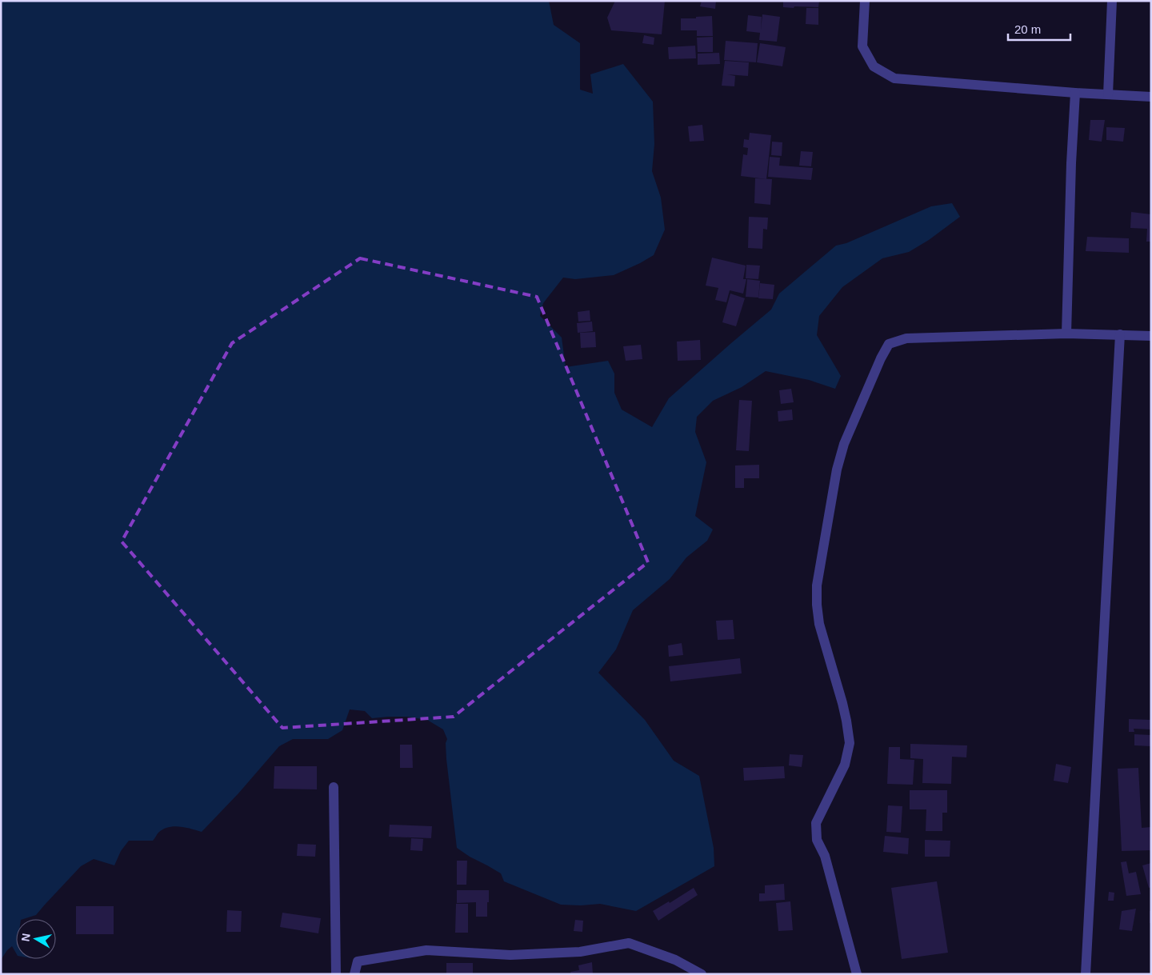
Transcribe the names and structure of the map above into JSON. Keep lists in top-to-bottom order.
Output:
{
  "scale_bar": "20 m",
  "north": "left"
}
